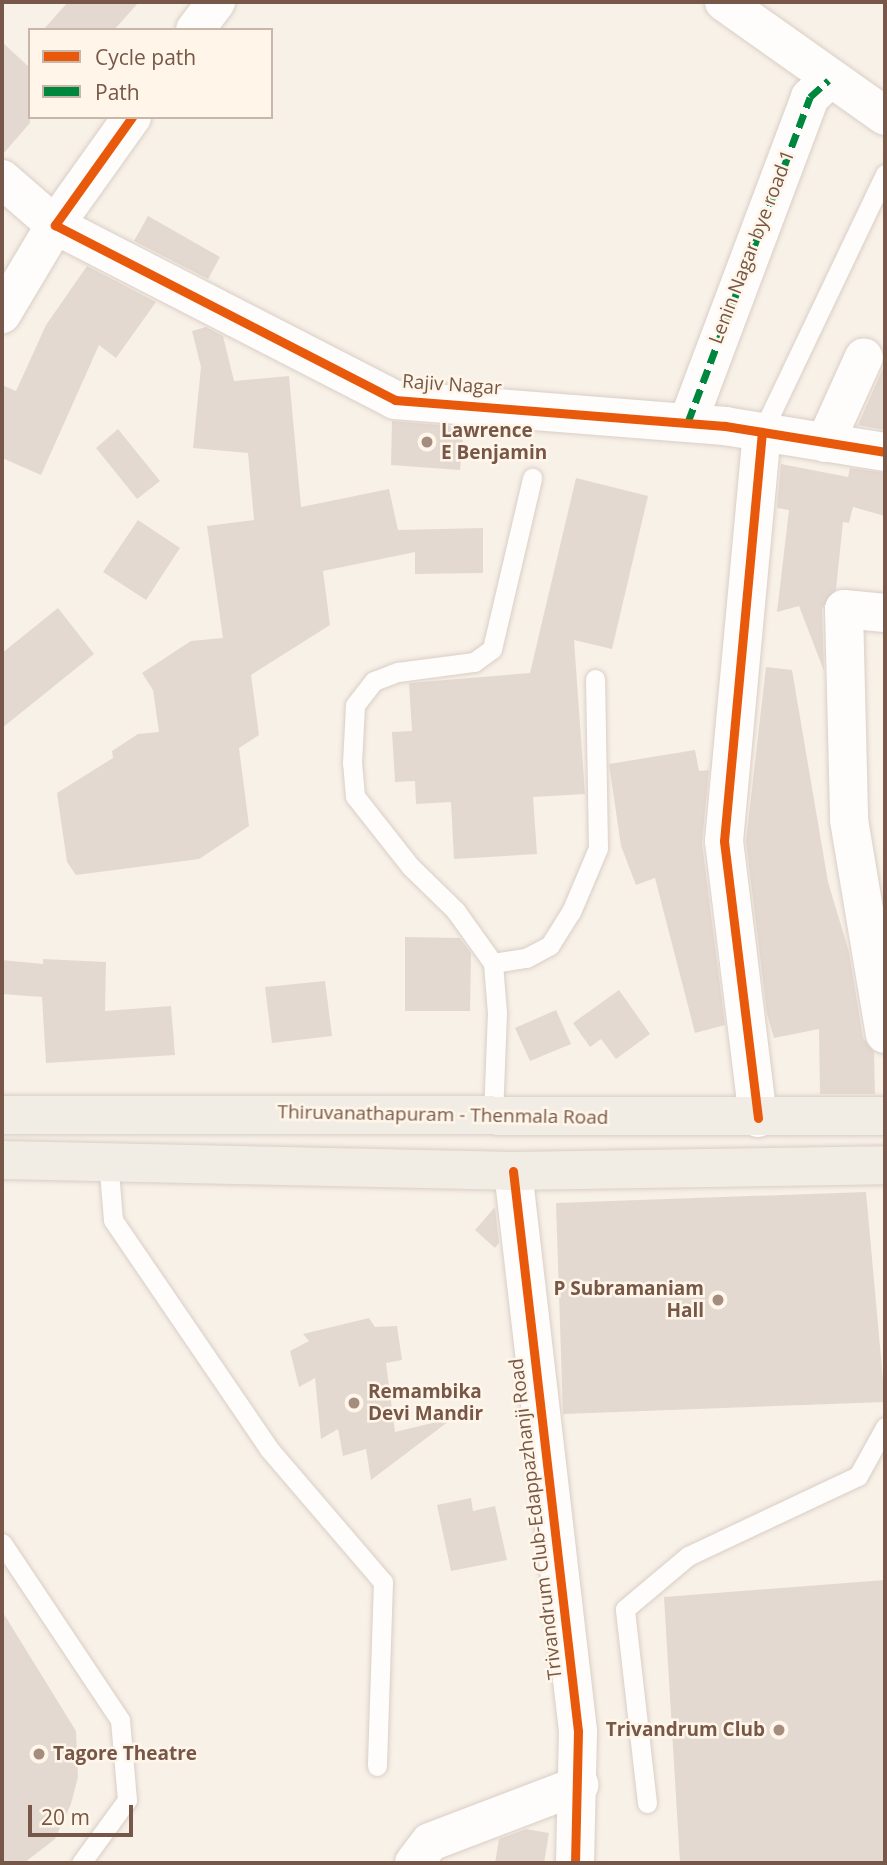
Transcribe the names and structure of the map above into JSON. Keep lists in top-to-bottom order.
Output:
{
  "streets": {
    "main road": ["Thiruvanathapuram - Thenmala Road"],
    "street": ["Lenin Nagar bye road 1", "Rajiv Nagar", "Trivandrum Club-Edappazhanji Road"]
  },
  "crossings": [
    ["Lenin Nagar bye road 1", "Rajiv Nagar"]
  ],
  "places": [
    "Lawrence E Benjamin",
    "P Subramaniam Hall",
    "Remambika Devi Mandir",
    "Trivandrum Club",
    "Tagore Theatre"
  ],
  "legend": ["Cycle path", "Path"],
  "scale_bar": "20 m"
}
